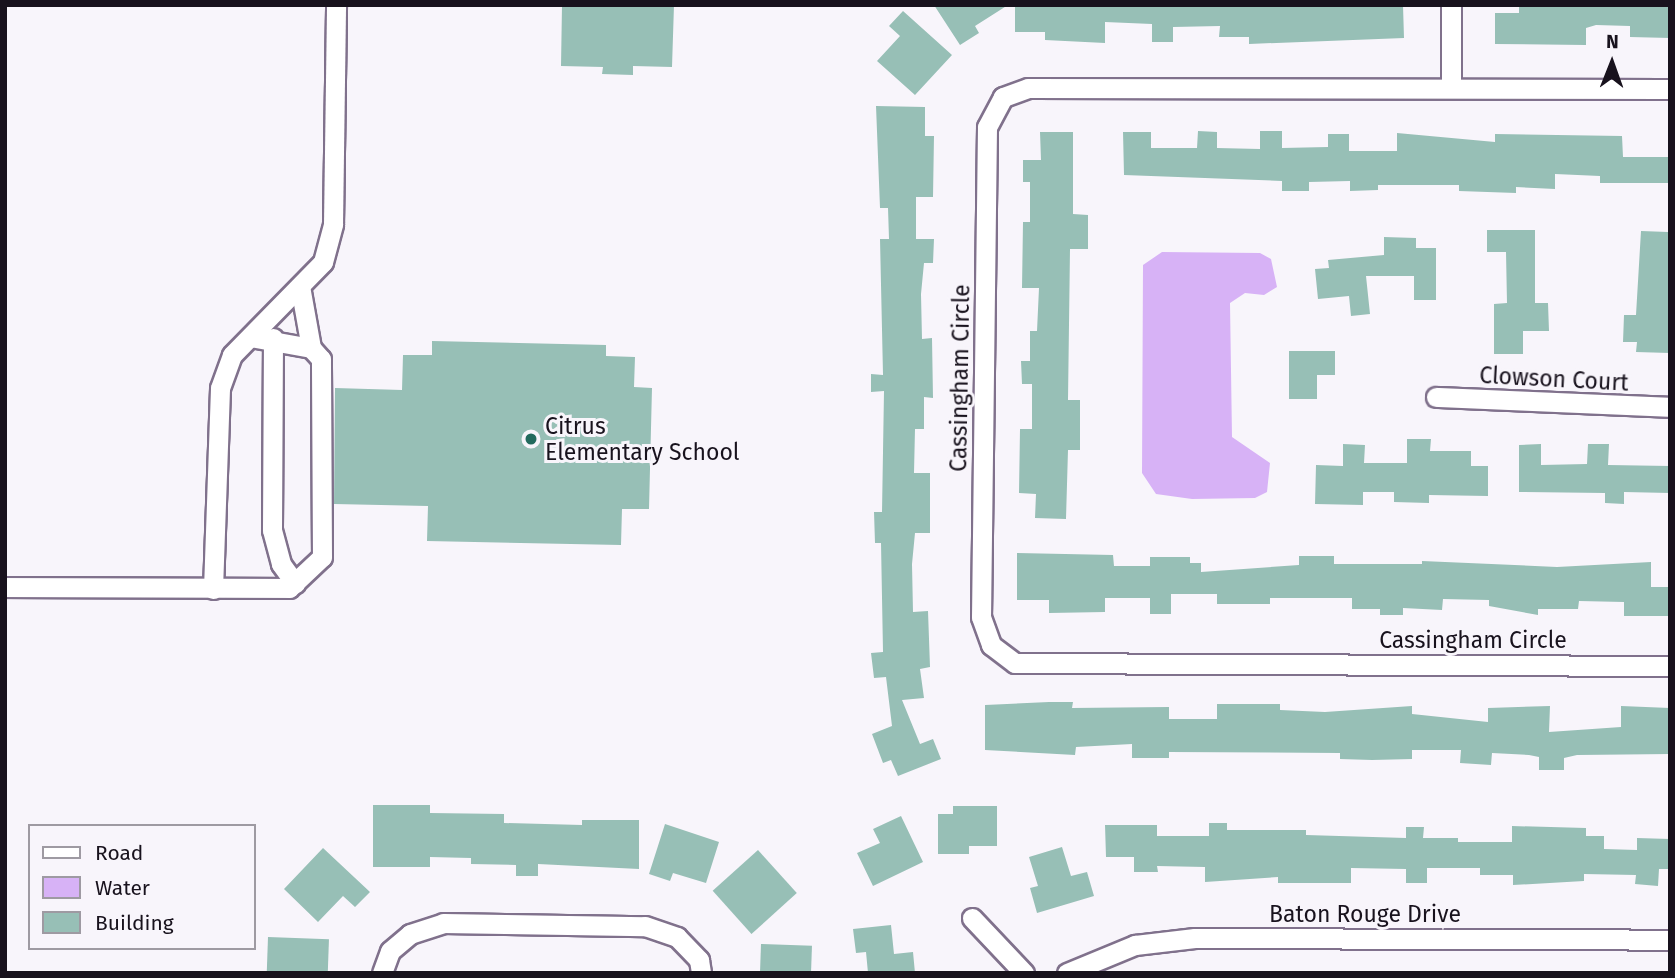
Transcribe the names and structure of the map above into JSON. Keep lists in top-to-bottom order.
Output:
{
  "streets": {
    "street": ["Cassingham Circle", "Clowson Court", "Baton Rouge Drive"]
  },
  "places": ["Citrus Elementary School"],
  "legend": ["Road", "Water", "Building"],
  "north": "top"
}
